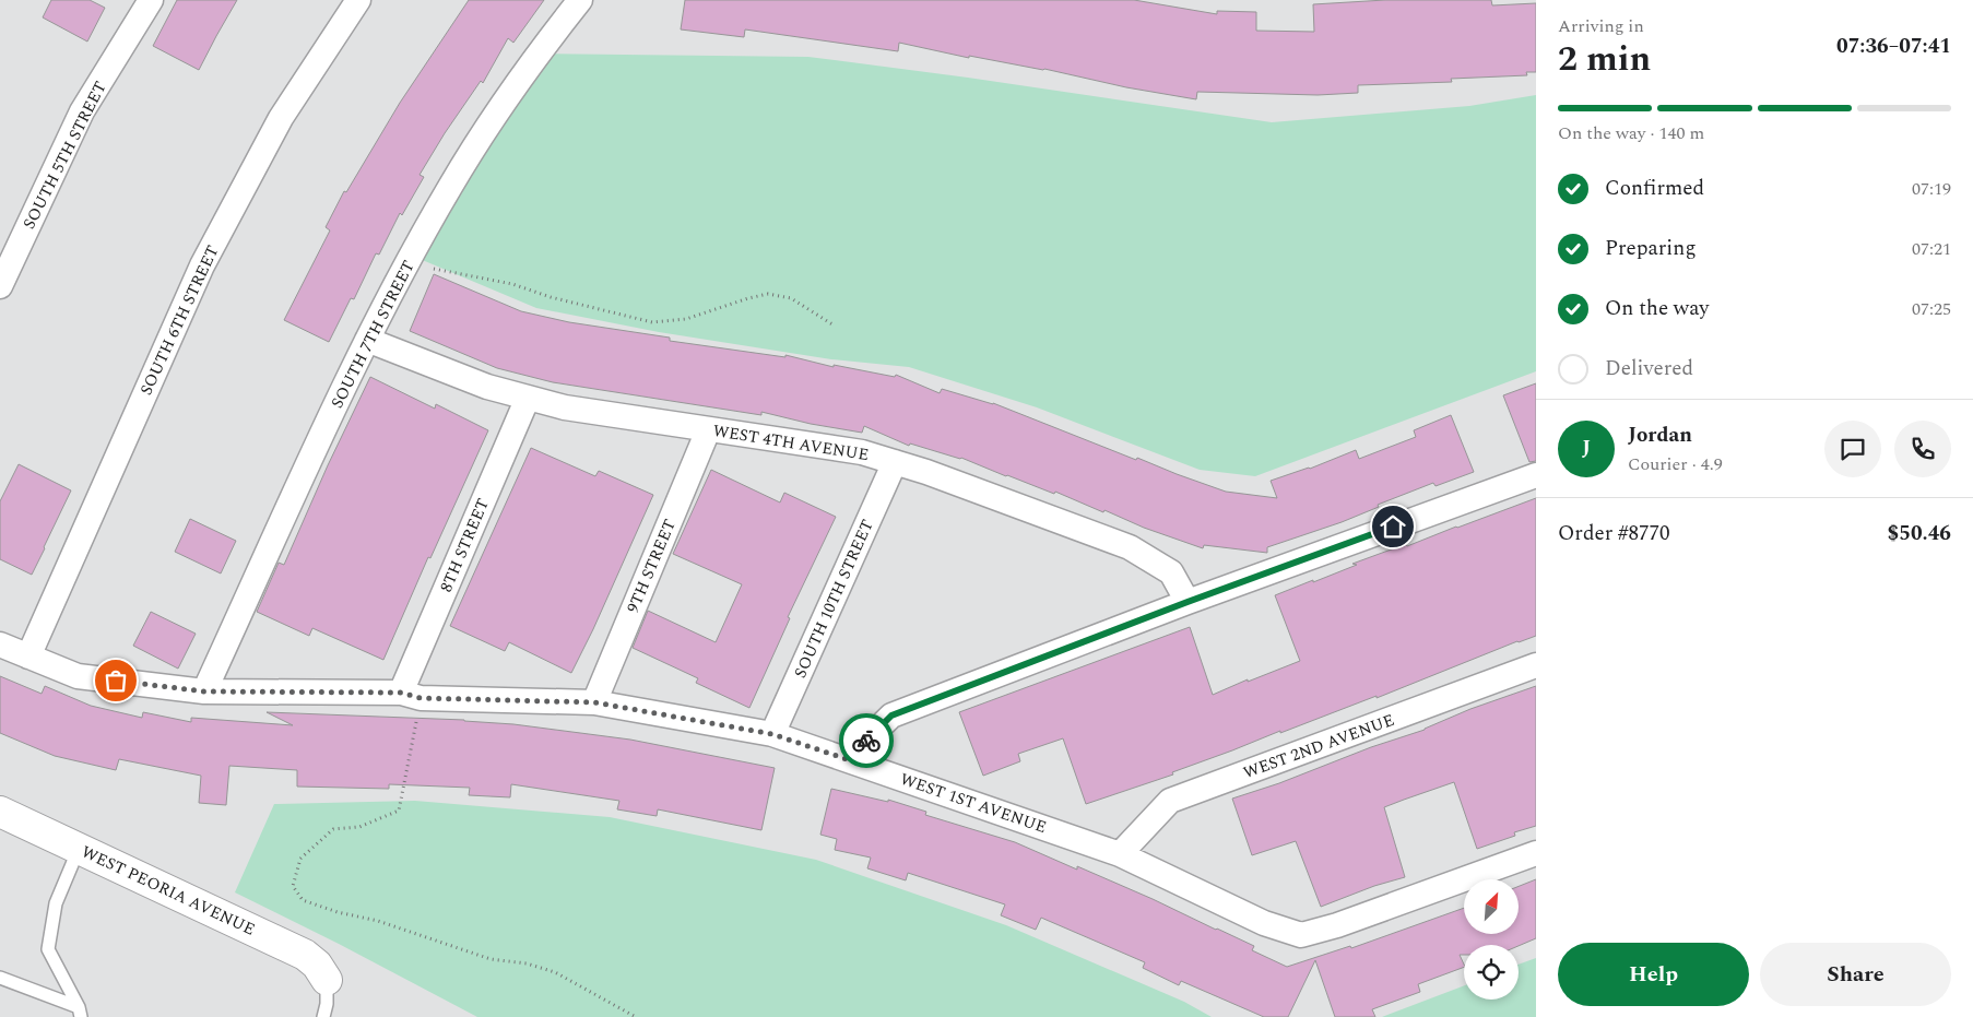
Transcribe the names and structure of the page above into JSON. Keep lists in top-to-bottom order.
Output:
{
  "streets": {
    "street": [
      "SOUTH 5TH STREET",
      "SOUTH 6TH STREET",
      "SOUTH 7TH STREET",
      "WEST 4TH AVENUE",
      "8TH STREET",
      "9TH STREET",
      "SOUTH 10TH STREET",
      "WEST 2ND AVENUE",
      "WEST 1ST AVENUE",
      "WEST PEORIA AVENUE"
    ]
  },
  "crossings": [
    ["SOUTH 6TH STREET", "WEST 1ST AVENUE"],
    ["SOUTH 7TH STREET", "WEST 4TH AVENUE"],
    ["SOUTH 7TH STREET", "WEST 1ST AVENUE"],
    ["WEST 4TH AVENUE", "8TH STREET"],
    ["WEST 4TH AVENUE", "9TH STREET"],
    ["WEST 4TH AVENUE", "SOUTH 10TH STREET"],
    ["8TH STREET", "WEST 1ST AVENUE"],
    ["9TH STREET", "WEST 1ST AVENUE"],
    ["SOUTH 10TH STREET", "WEST 1ST AVENUE"],
    ["WEST 2ND AVENUE", "WEST 1ST AVENUE"]
  ],
  "north": "top right",
  "page": {
    "heading": ["2 min", "Arriving in", "07:36–07:41"],
    "panel": [
      "Jordan",
      "Courier · 4.9",
      "Order #8770",
      "$50.46"
    ],
    "bar": "On the way · 140 m",
    "list": [
      ["Confirmed", "07:19"],
      ["Preparing", "07:21"],
      ["On the way", "07:25"],
      "Delivered"
    ],
    "round": "J",
    "buttons": ["Help", "Share"]
  }
}
